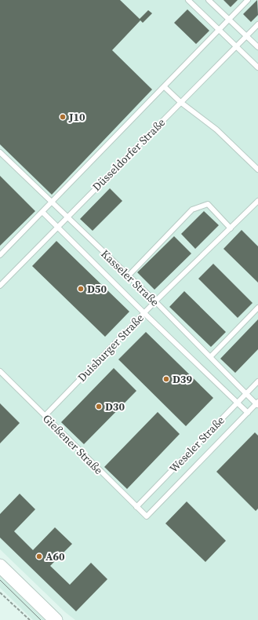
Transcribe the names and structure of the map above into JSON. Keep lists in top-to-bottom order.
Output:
{
  "streets": {
    "lane": [
      "Düsseldorfer Straße",
      "Kasseler Straße",
      "Duisburger Straße",
      "Gießener Straße",
      "Weseler Straße"
    ]
  },
  "crossings": [
    ["Düsseldorfer Straße", "Kasseler Straße"],
    ["Kasseler Straße", "Duisburger Straße"],
    ["Kasseler Straße", "Weseler Straße"],
    ["Duisburger Straße", "Gießener Straße"],
    ["Gießener Straße", "Weseler Straße"]
  ],
  "places": [
    "J10",
    "D50",
    "D39",
    "D30",
    "A60"
  ]
}
